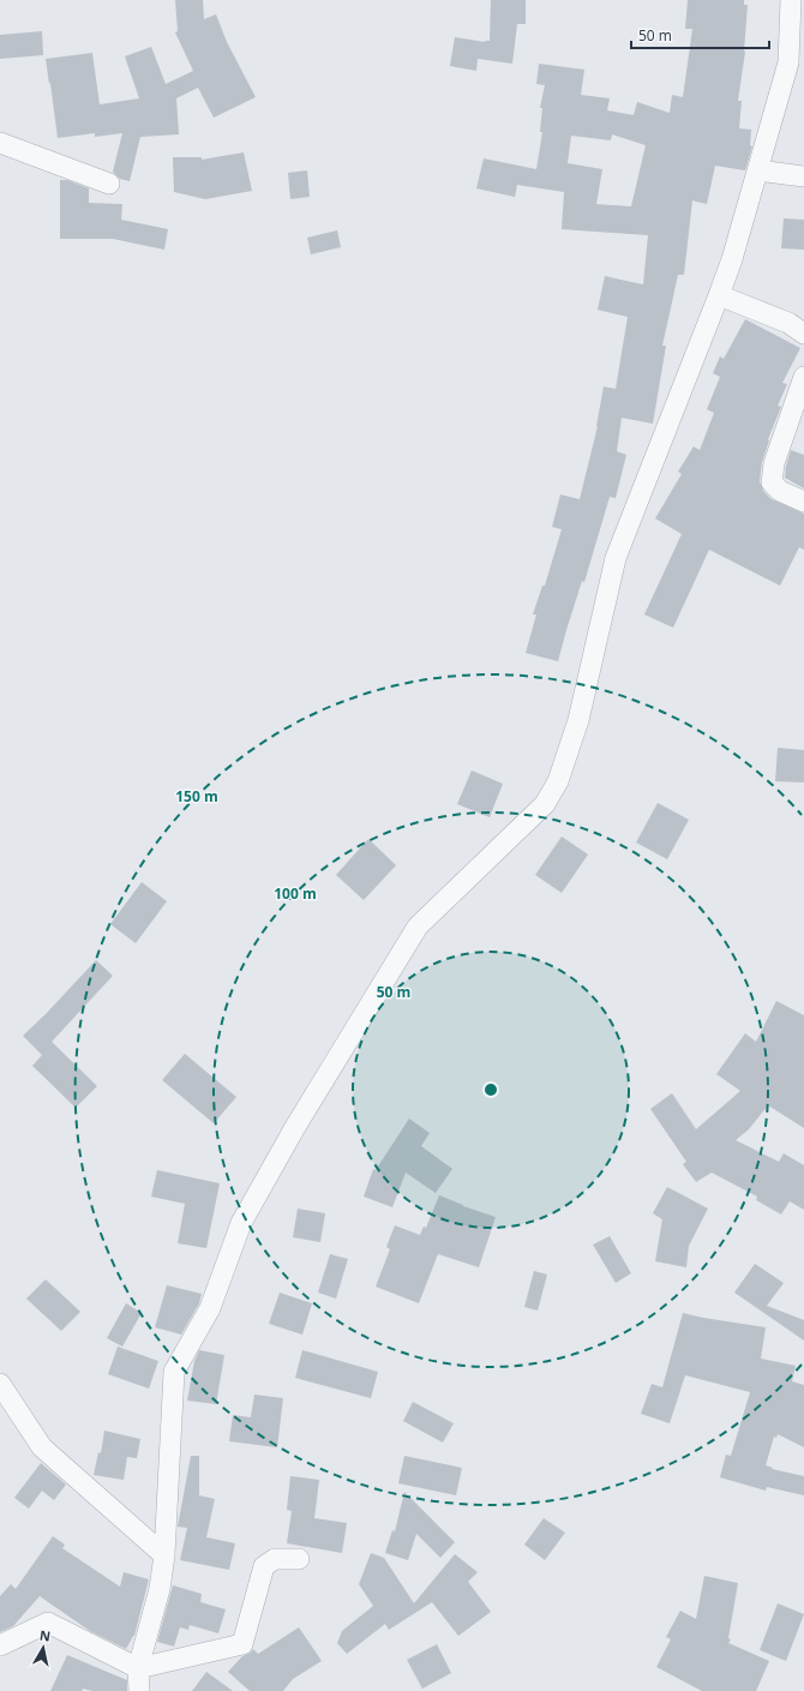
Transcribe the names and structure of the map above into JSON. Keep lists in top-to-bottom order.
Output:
{
  "scale_bar": "50 m",
  "north": "top",
  "rings": ["150 m", "100 m", "50 m"]
}
